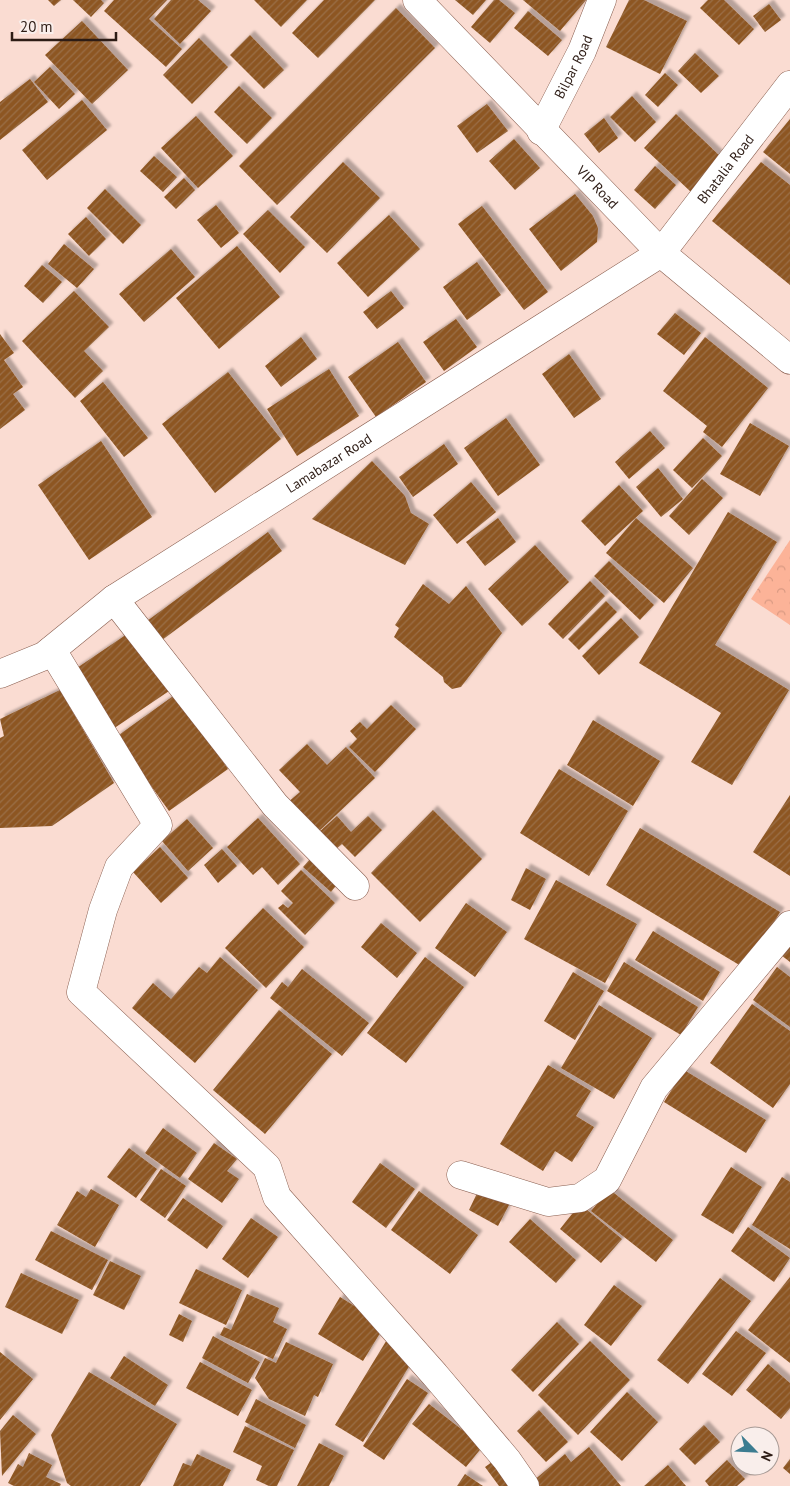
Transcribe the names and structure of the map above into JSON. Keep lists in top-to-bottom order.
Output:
{
  "streets": {
    "street": [
      "Bilpar Road",
      "Bhatalia Road",
      "VIP Road",
      "Lamabazar Road"
    ]
  },
  "crossings": [
    ["Bilpar Road", "VIP Road"],
    ["Bhatalia Road", "VIP Road"],
    ["Bhatalia Road", "Lamabazar Road"],
    ["VIP Road", "Lamabazar Road"]
  ],
  "scale_bar": "20 m",
  "north": "bottom right"
}
